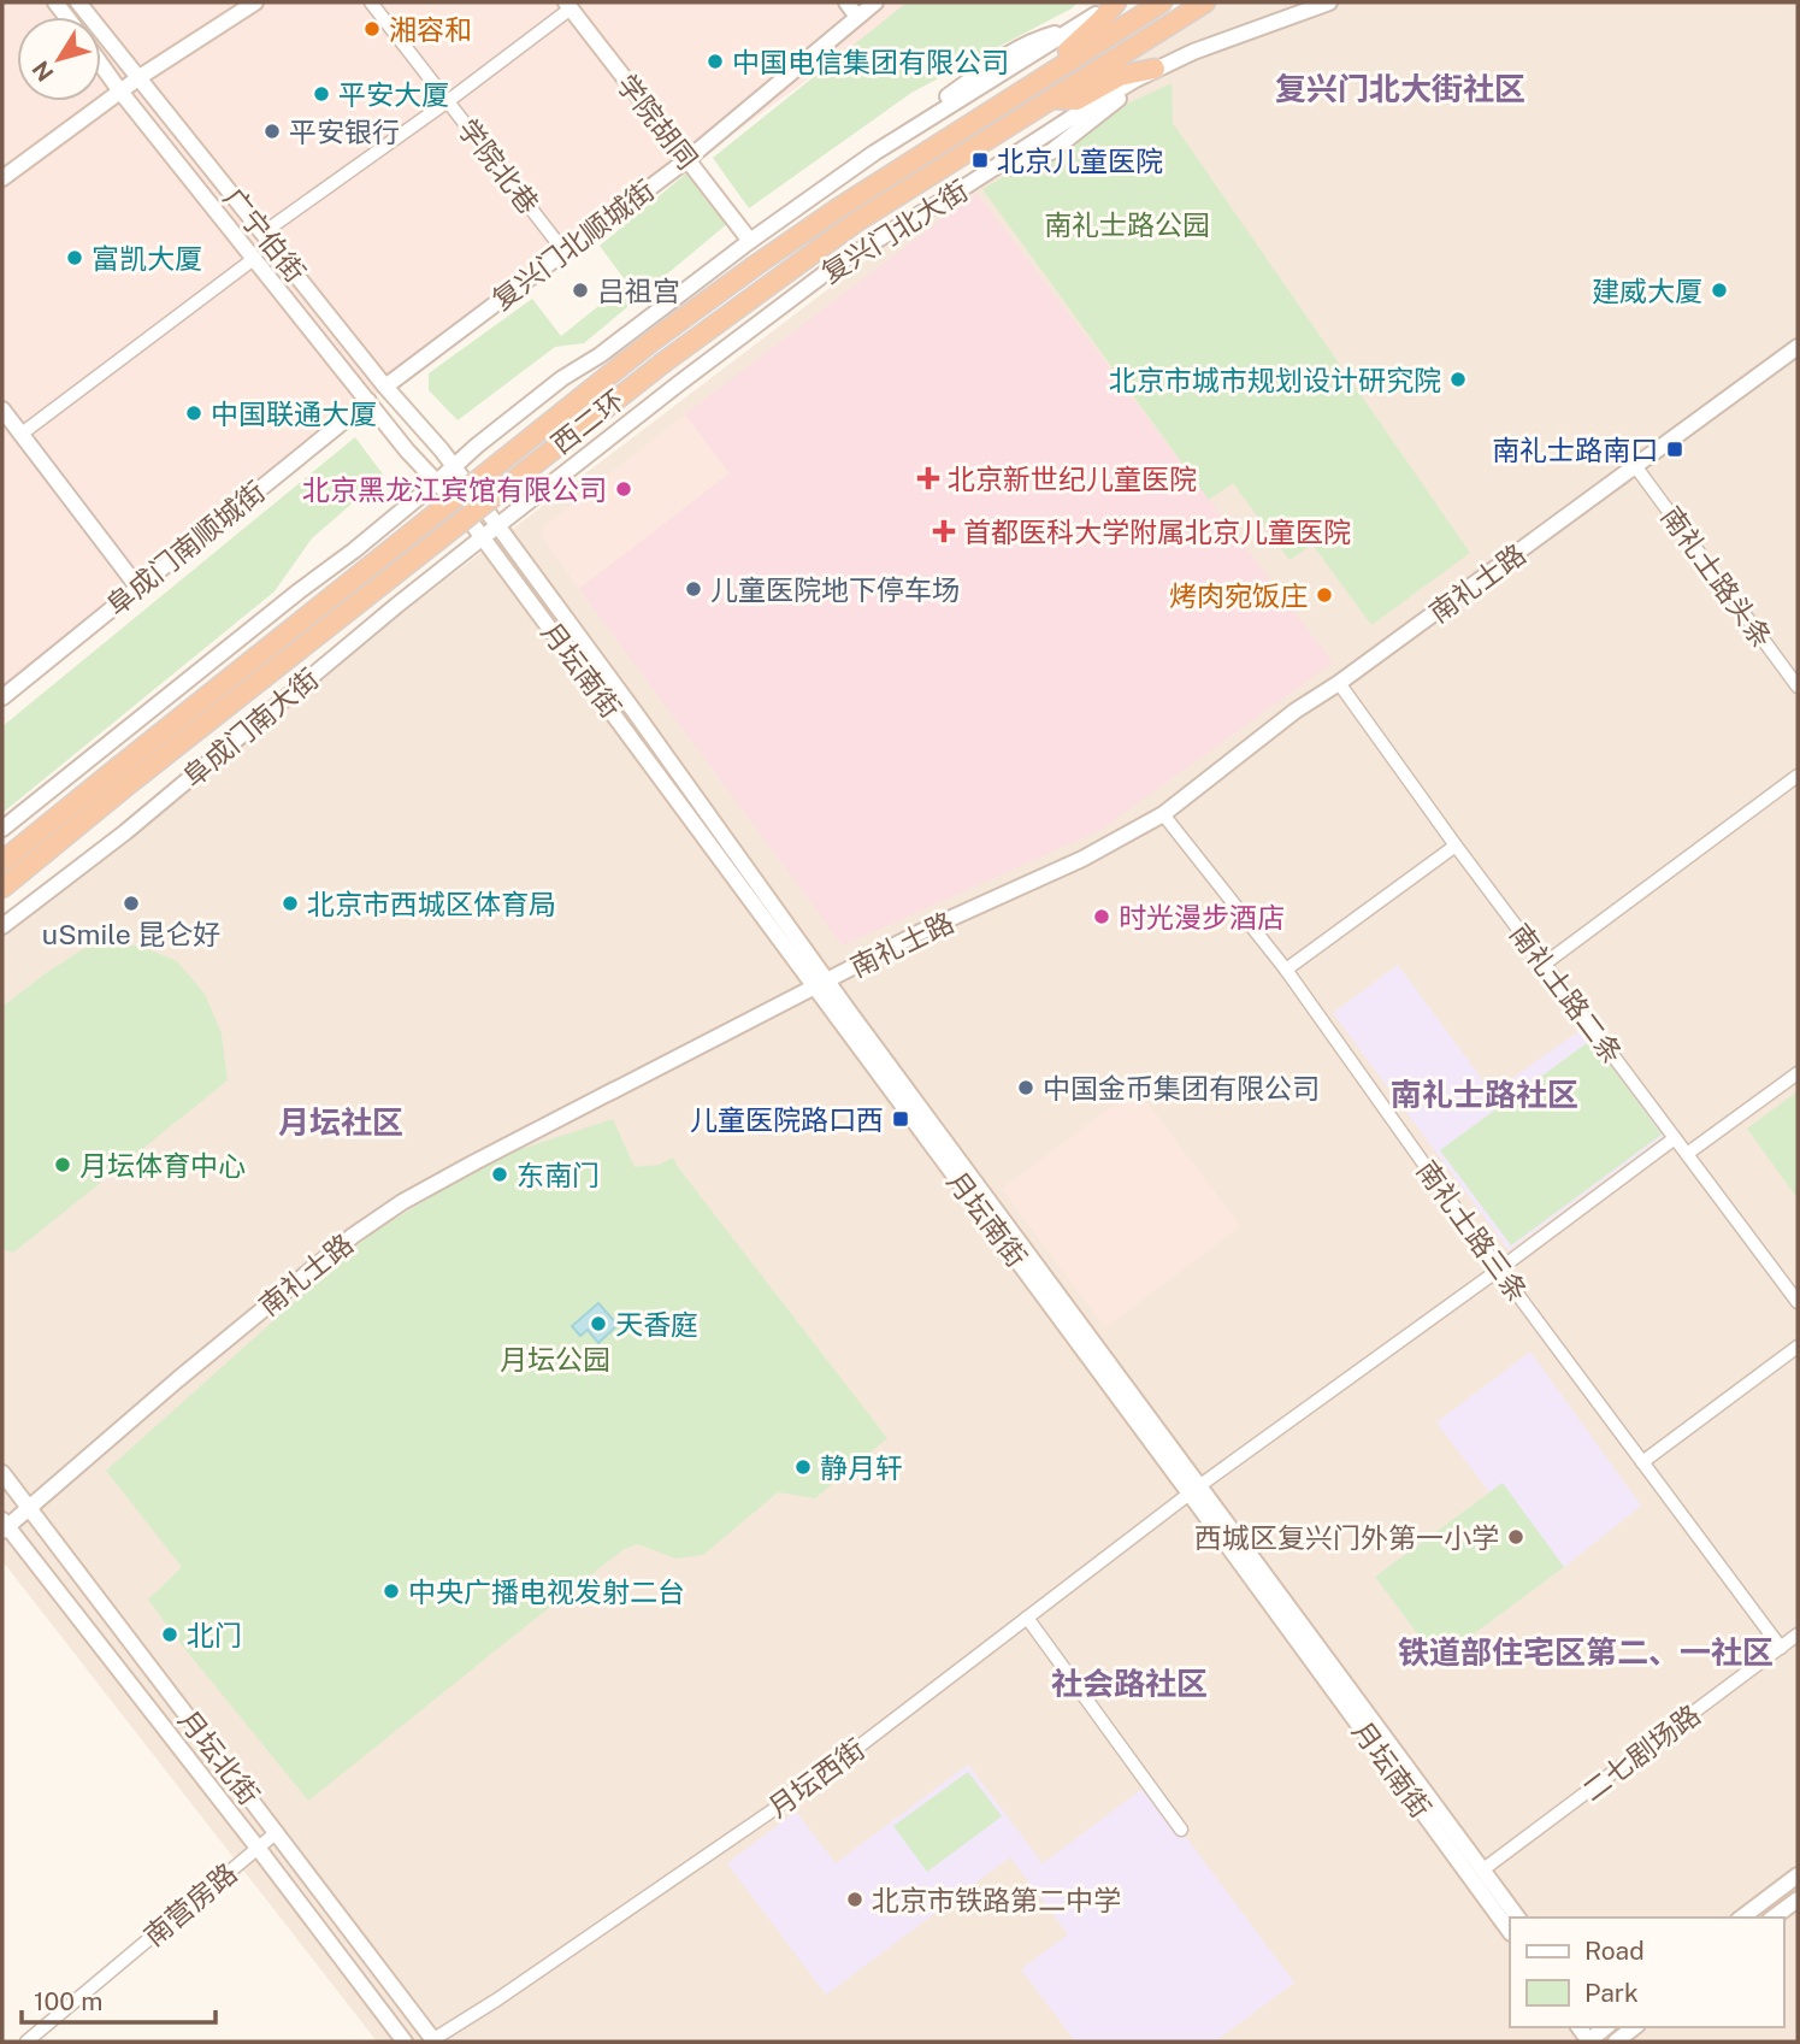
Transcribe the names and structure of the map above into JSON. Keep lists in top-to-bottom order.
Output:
{
  "streets": {
    "highway": ["西二环"],
    "street": [
      "学院胡同",
      "学院北巷",
      "复兴门北大街",
      "广宁伯街",
      "复兴门北顺城街",
      "阜成门南顺城街",
      "南礼士路头条",
      "南礼士路",
      "月坛南街",
      "阜成门南大街",
      "南礼士路二条",
      "南礼士路三条",
      "二七剧场路",
      "月坛北街",
      "月坛西街",
      "南营房路"
    ]
  },
  "crossings": [
    ["学院胡同", "复兴门北顺城街"],
    ["学院北巷", "复兴门北顺城街"],
    ["复兴门北大街", "月坛南街"],
    ["复兴门北大街", "阜成门南大街"],
    ["广宁伯街", "复兴门北顺城街"],
    ["广宁伯街", "阜成门南顺城街"],
    ["广宁伯街", "月坛南街"],
    ["南礼士路头条", "南礼士路"],
    ["南礼士路", "月坛南街"],
    ["南礼士路", "南礼士路二条"],
    ["南礼士路", "南礼士路三条"],
    ["南礼士路", "月坛北街"],
    ["月坛南街", "阜成门南大街"],
    ["月坛南街", "二七剧场路"],
    ["月坛南街", "月坛西街"],
    ["南礼士路二条", "月坛西街"],
    ["南礼士路三条", "二七剧场路"],
    ["南礼士路三条", "月坛西街"],
    ["月坛北街", "月坛西街"],
    ["月坛北街", "南营房路"]
  ],
  "districts": [
    "复兴门北大街社区",
    "南礼士路社区",
    "月坛社区",
    "铁道部住宅区第二、一社区",
    "社会路社区"
  ],
  "parks": ["南礼士路公园", "月坛公园"],
  "places": {
    "other": [
      "湘容和",
      "中国电信集团有限公司",
      "平安大厦",
      "平安银行",
      "富凯大厦",
      "吕祖宫",
      "建威大厦",
      "北京市城市规划设计研究院",
      "中国联通大厦",
      "北京黑龙江宾馆有限公司",
      "儿童医院地下停车场",
      "烤肉宛饭庄",
      "uSmile 昆仑好",
      "北京市西城区体育局",
      "时光漫步酒店",
      "中国金币集团有限公司",
      "月坛体育中心",
      "东南门",
      "天香庭",
      "静月轩",
      "西城区复兴门外第一小学",
      "中央广播电视发射二台",
      "北门",
      "北京市铁路第二中学"
    ],
    "transit": ["北京儿童医院", "南礼士路南口", "儿童医院路口西"],
    "health": ["北京新世纪儿童医院", "首都医科大学附属北京儿童医院"]
  },
  "legend": ["Road", "Park"],
  "scale_bar": "100 m",
  "north": "bottom left"
}
